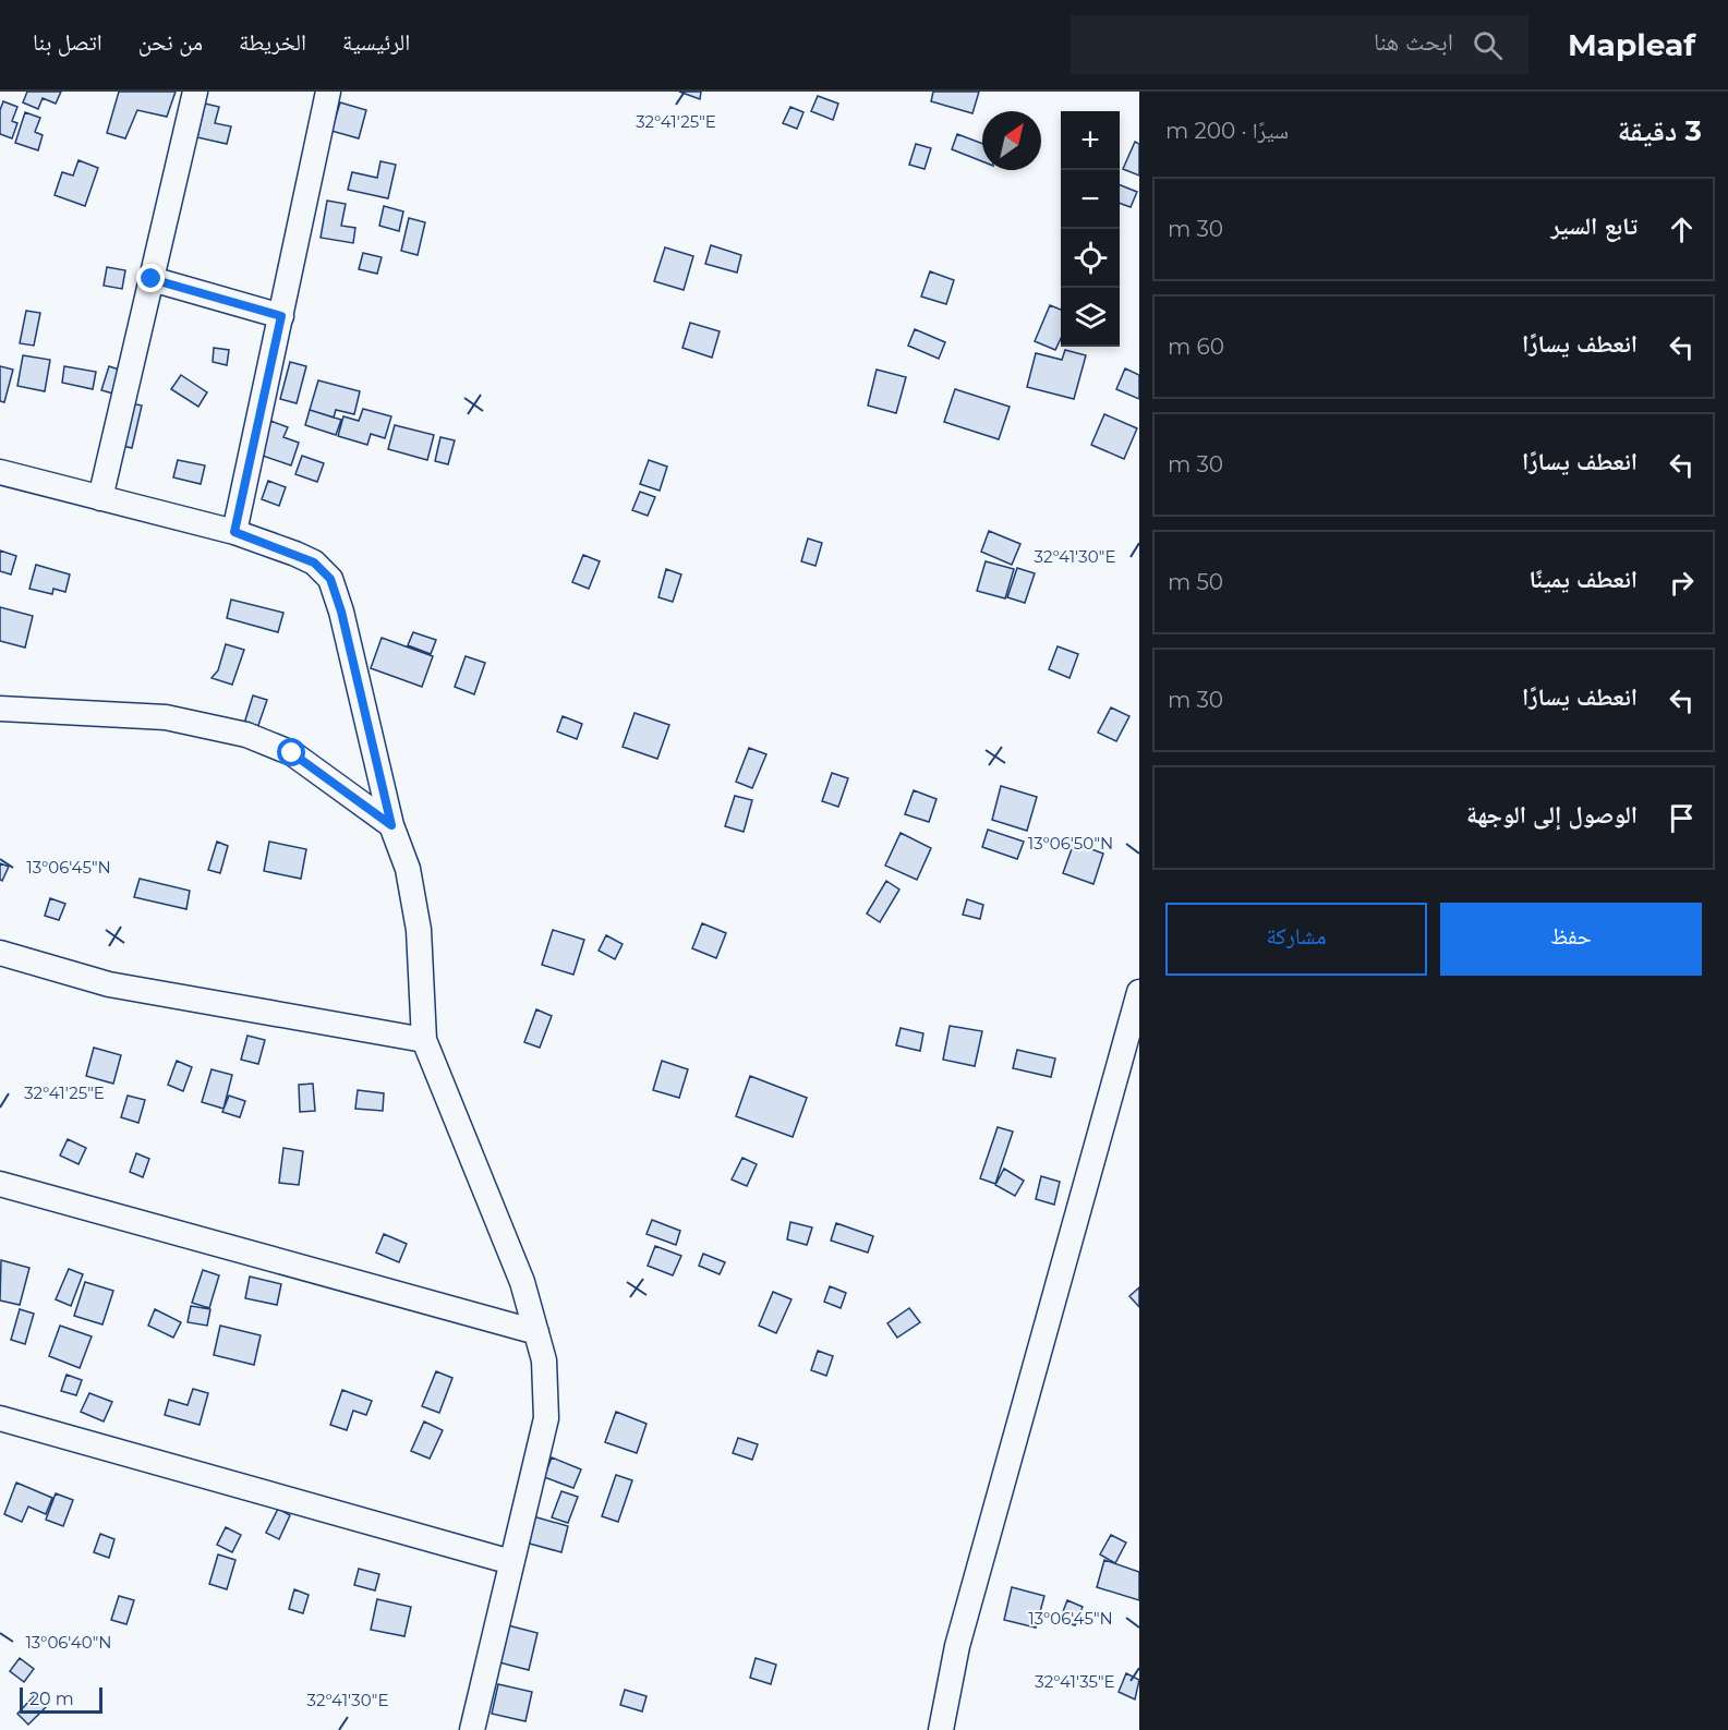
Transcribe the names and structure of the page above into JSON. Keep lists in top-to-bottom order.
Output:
{
  "scale_bar": "20 m",
  "north": "top right",
  "page": {
    "header": "Mapleaf",
    "search": "ابحث هنا",
    "nav": [
      "الرئيسية",
      "الخريطة",
      "من نحن",
      "اتصل بنا"
    ],
    "heading": ["3 دقيقة", "سيرًا · 200 m"],
    "map_buttons": ["+", "−"],
    "list": [
      ["تابع السير", "30 m"],
      ["انعطف يسارًا", "60 m"],
      ["انعطف يسارًا", "30 m"],
      ["انعطف يمينًا", "50 m"],
      ["انعطف يسارًا", "30 m"],
      "الوصول إلى الوجهة"
    ],
    "buttons": ["حفظ", "مشاركة"],
    "scale": "20 m"
  },
  "coordinates": [
    "32°41'25\"E",
    "32°41'30\"E",
    "13°06'50\"N",
    "13°06'45\"N",
    "13°06'40\"N",
    "32°41'35\"E"
  ]
}
